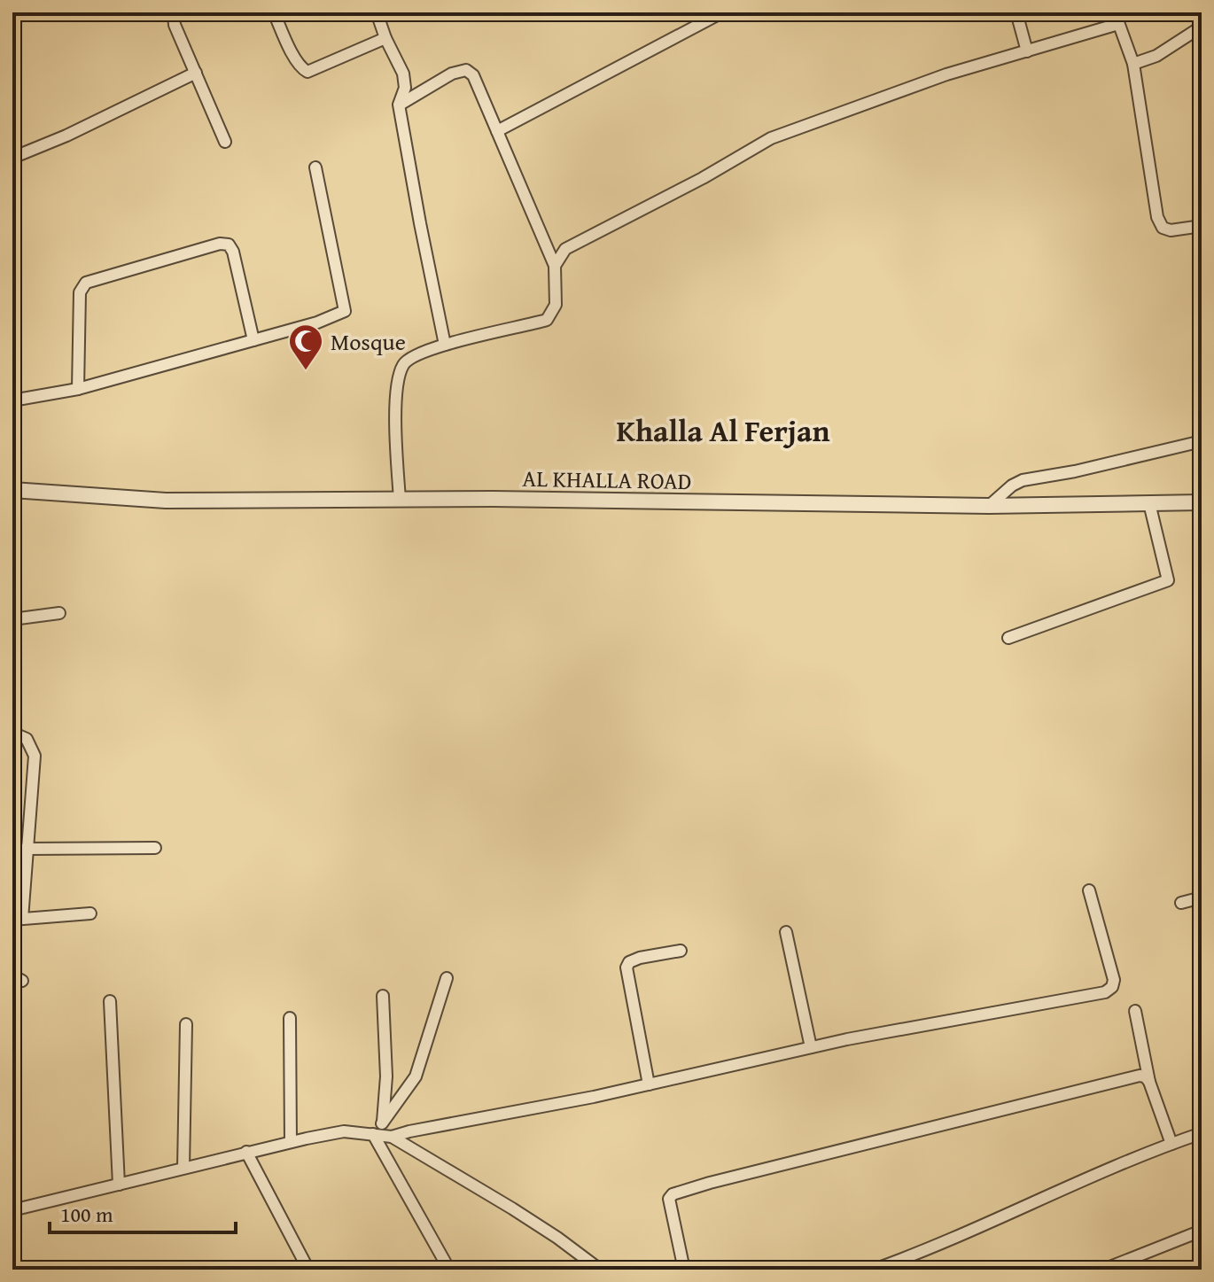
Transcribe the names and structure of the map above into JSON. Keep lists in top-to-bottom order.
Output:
{
  "streets": {
    "street": ["AL KHALLA ROAD"]
  },
  "districts": ["Khalla Al Ferjan"],
  "places": {
    "mosque": ["Mosque"]
  },
  "scale_bar": "100 m"
}
